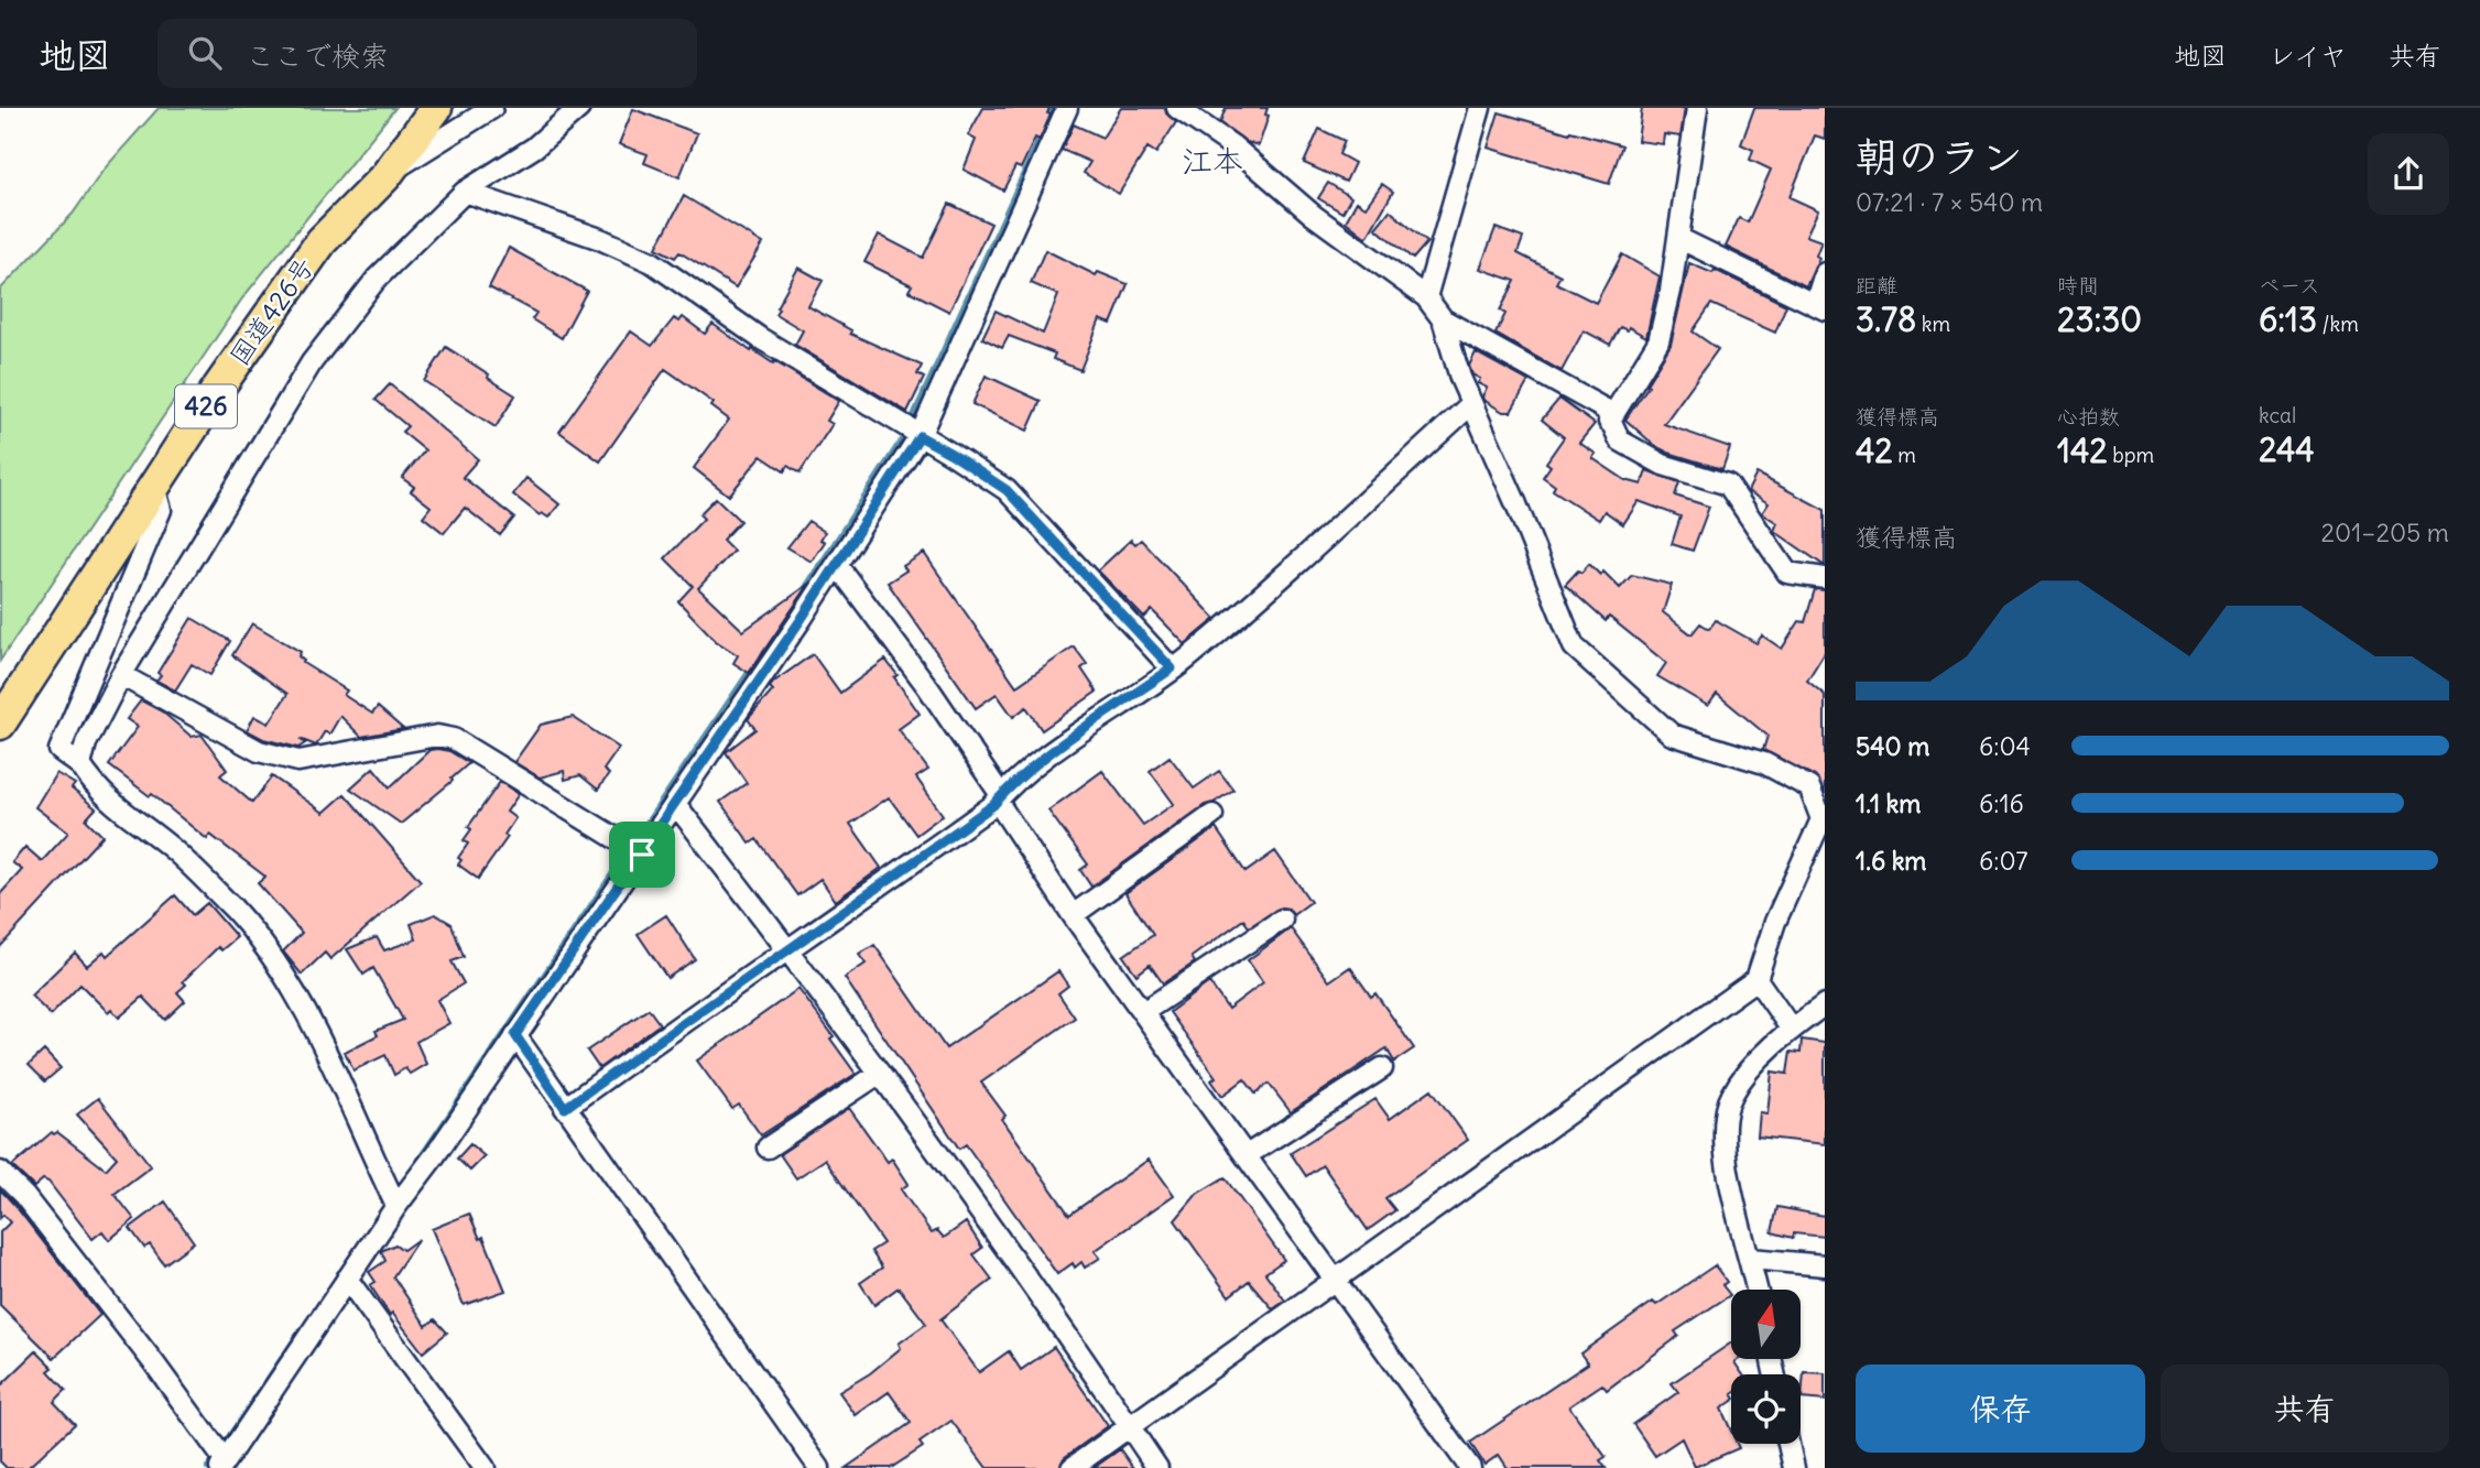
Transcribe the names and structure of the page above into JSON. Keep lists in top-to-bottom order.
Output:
{
  "streets": {
    "highway": ["国道426号", "426"]
  },
  "districts": ["江本"],
  "north": "top",
  "page": {
    "header": "地図",
    "search": "ここで検索",
    "nav": ["地図", "レイヤ", "共有"],
    "heading": ["朝のラン", "07:21 · 7 × 540 m"],
    "stats": [
      ["距離", "3.78 km"],
      ["時間", "23:30"],
      ["ペース", "6:13 /km"],
      ["獲得標高", "42 m"],
      ["心拍数", "142 bpm"],
      ["kcal", "244"]
    ],
    "chart": ["獲得標高", "201–205 m"],
    "list": [
      {
        "name": "540 m",
        "note": "6:04"
      },
      {
        "name": "1.1 km",
        "note": "6:16"
      },
      {
        "name": "1.6 km",
        "note": "6:07"
      }
    ],
    "buttons": ["保存", "共有"]
  }
}
